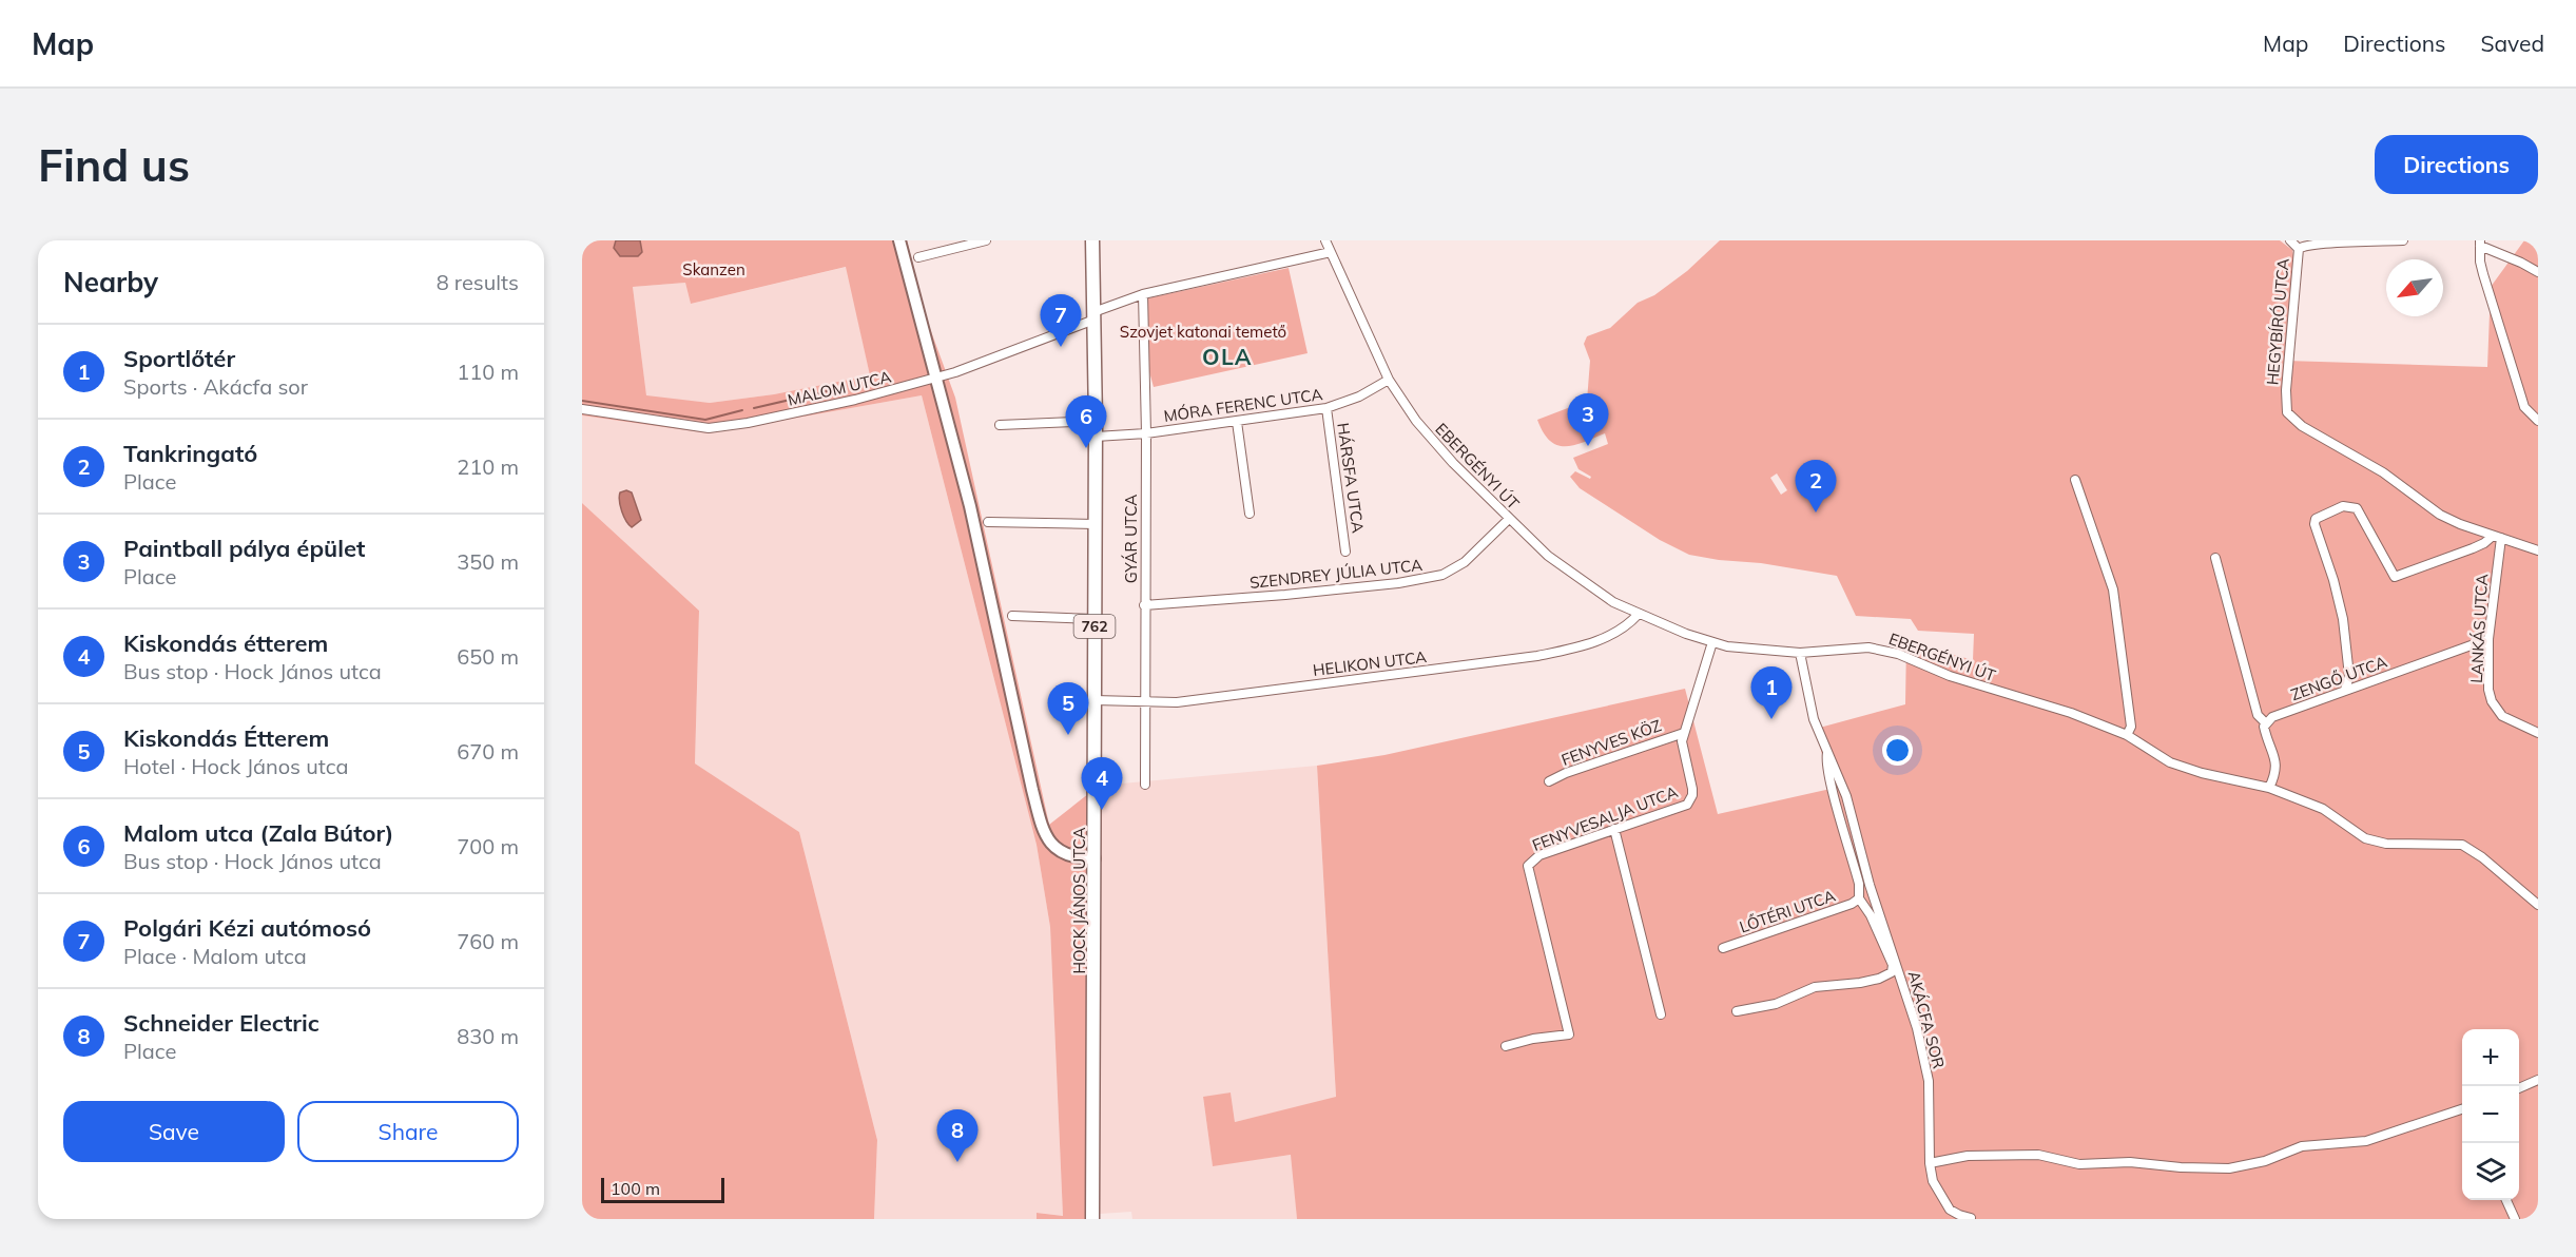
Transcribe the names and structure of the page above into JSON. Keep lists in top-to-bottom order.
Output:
{
  "streets": {
    "main road": ["762", "HOCK JÁNOS UTCA"],
    "street": [
      "HEGYBÍRÓ UTCA",
      "MALOM UTCA",
      "MÓRA FERENC UTCA",
      "EBERGÉNYI ÚT",
      "HÁRSFA UTCA",
      "GYÁR UTCA",
      "SZENDREY JÚLIA UTCA",
      "LANKÁS UTCA",
      "HELIKON UTCA",
      "ZENGŐ UTCA",
      "FENYVES KÖZ",
      "FENYVESALJA UTCA",
      "LŐTÉRI UTCA",
      "AKÁCFA SOR"
    ]
  },
  "crossings": [
    ["HEGYBÍRÓ UTCA", "LANKÁS UTCA"],
    ["MALOM UTCA", "EBERGÉNYI ÚT"],
    ["MALOM UTCA", "GYÁR UTCA"],
    ["MALOM UTCA", "HOCK JÁNOS UTCA"],
    ["MÓRA FERENC UTCA", "EBERGÉNYI ÚT"],
    ["MÓRA FERENC UTCA", "HÁRSFA UTCA"],
    ["MÓRA FERENC UTCA", "GYÁR UTCA"],
    ["MÓRA FERENC UTCA", "HOCK JÁNOS UTCA"],
    ["EBERGÉNYI ÚT", "SZENDREY JÚLIA UTCA"],
    ["EBERGÉNYI ÚT", "HELIKON UTCA"],
    ["EBERGÉNYI ÚT", "FENYVESALJA UTCA"],
    ["EBERGÉNYI ÚT", "AKÁCFA SOR"],
    ["GYÁR UTCA", "SZENDREY JÚLIA UTCA"],
    ["GYÁR UTCA", "HELIKON UTCA"],
    ["LANKÁS UTCA", "ZENGŐ UTCA"],
    ["HELIKON UTCA", "HOCK JÁNOS UTCA"],
    ["FENYVES KÖZ", "FENYVESALJA UTCA"]
  ],
  "districts": ["OLA"],
  "parks": ["Skanzen", "Szovjet katonai temető"],
  "scale_bar": "100 m",
  "north": "bottom left",
  "page": {
    "header": "Map",
    "nav": ["Map", "Directions", "Saved"],
    "buttons": [
      "Directions",
      ["Save", "Share"]
    ],
    "title": "Find us",
    "heading": ["Nearby", "8 results"],
    "pins": [
      "7",
      "3",
      "6",
      "2",
      "1",
      "5",
      "4",
      "8"
    ],
    "list": [
      {
        "mark": "1",
        "name": "Sportlőtér",
        "note": "Sports · Akácfa sor",
        "value": "110 m"
      },
      {
        "mark": "2",
        "name": "Tankringató",
        "note": "Place",
        "value": "210 m"
      },
      {
        "mark": "3",
        "name": "Paintball pálya épület",
        "note": "Place",
        "value": "350 m"
      },
      {
        "mark": "4",
        "name": "Kiskondás étterem",
        "note": "Bus stop · Hock János utca",
        "value": "650 m"
      },
      {
        "mark": "5",
        "name": "Kiskondás Étterem",
        "note": "Hotel · Hock János utca",
        "value": "670 m"
      },
      {
        "mark": "6",
        "name": "Malom utca (Zala Bútor)",
        "note": "Bus stop · Hock János utca",
        "value": "700 m"
      },
      {
        "mark": "7",
        "name": "Polgári Kézi autómosó",
        "note": "Place · Malom utca",
        "value": "760 m"
      },
      {
        "mark": "8",
        "name": "Schneider Electric",
        "note": "Place",
        "value": "830 m"
      }
    ],
    "map_buttons": ["+", "−"],
    "scale": "100 m"
  }
}
